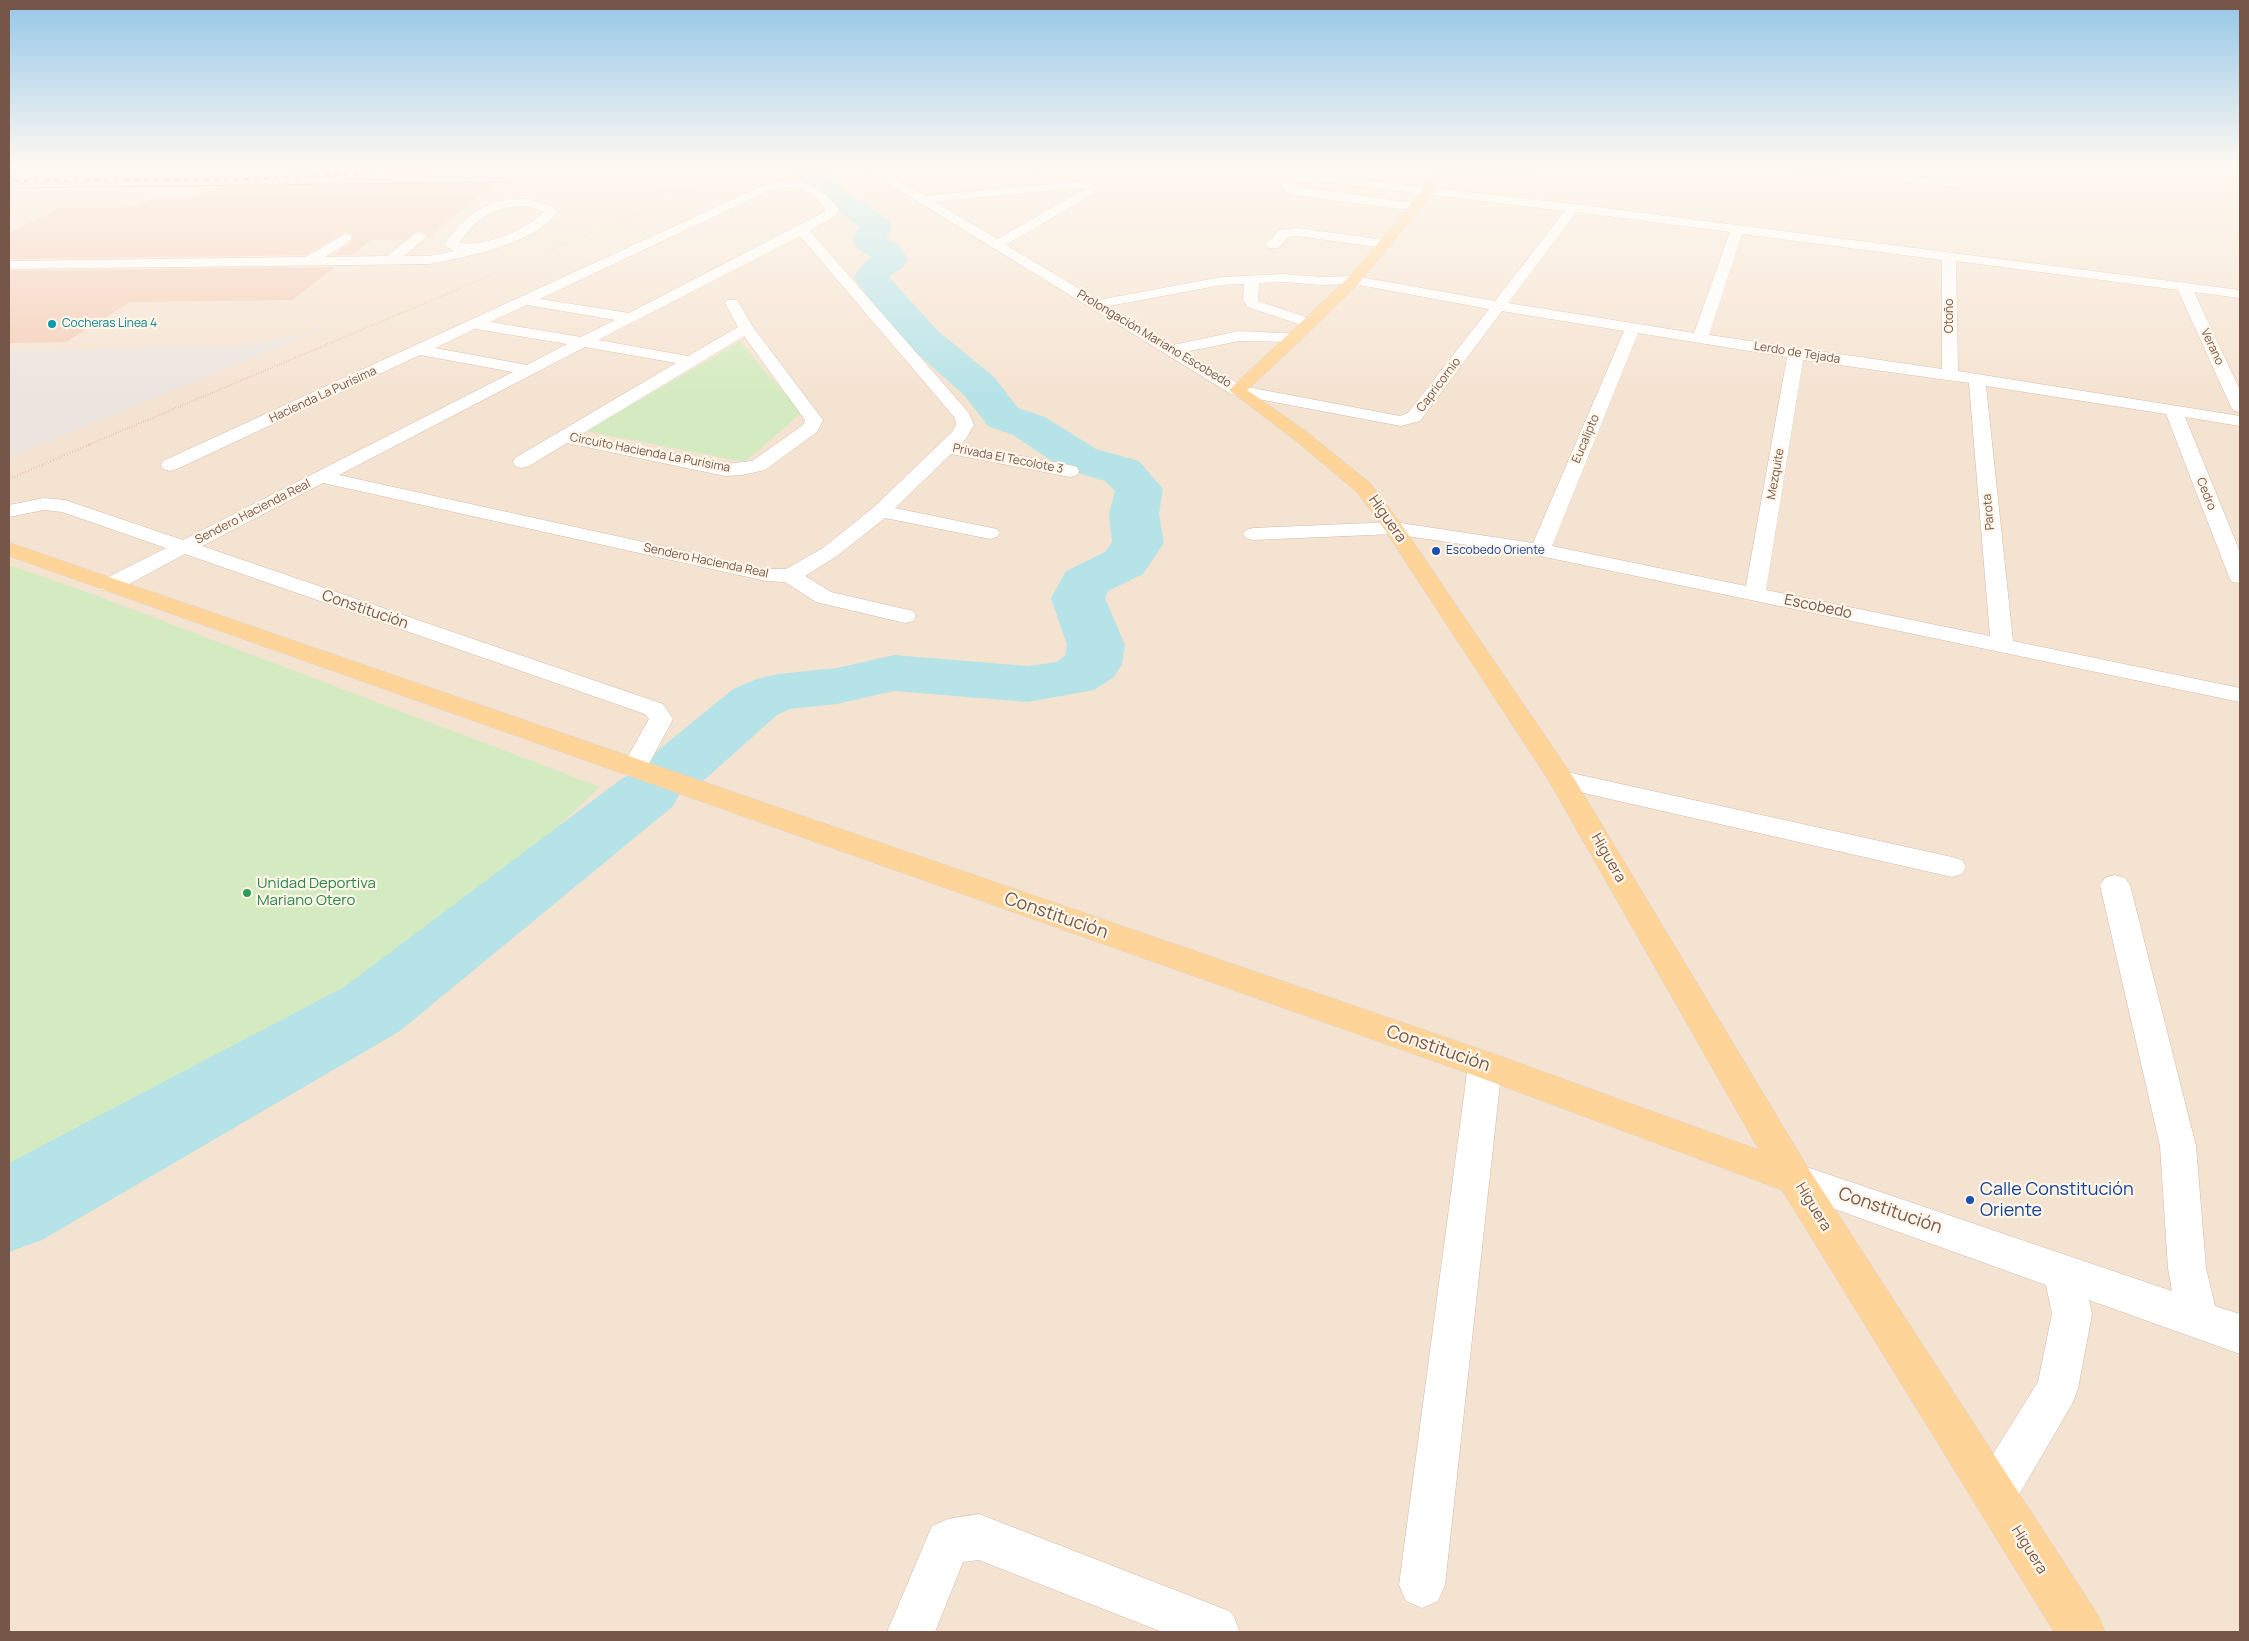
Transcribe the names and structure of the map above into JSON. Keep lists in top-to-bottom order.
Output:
{
  "streets": {
    "main road": ["Higuera", "Constitución"],
    "street": [
      "Otoño",
      "Prolongación Mariano Escobedo",
      "Verano",
      "Lerdo de Tejada",
      "Capricornio",
      "Hacienda La Purísima",
      "Eucalipto",
      "Circuito Hacienda La Purísima",
      "Privada El Tecolote 3",
      "Mezquite",
      "Cedro",
      "Sendero Hacienda Real",
      "Parota",
      "Escobedo"
    ]
  },
  "crossings": [
    ["Otoño", "Lerdo de Tejada"],
    ["Prolongación Mariano Escobedo", "Lerdo de Tejada"],
    ["Prolongación Mariano Escobedo", "Capricornio"],
    ["Prolongación Mariano Escobedo", "Higuera"],
    ["Lerdo de Tejada", "Capricornio"],
    ["Lerdo de Tejada", "Eucalipto"],
    ["Lerdo de Tejada", "Mezquite"],
    ["Lerdo de Tejada", "Cedro"],
    ["Lerdo de Tejada", "Parota"],
    ["Capricornio", "Higuera"],
    ["Eucalipto", "Escobedo"],
    ["Privada El Tecolote 3", "Sendero Hacienda Real"],
    ["Mezquite", "Escobedo"],
    ["Sendero Hacienda Real", "Constitución"],
    ["Parota", "Escobedo"],
    ["Higuera", "Escobedo"],
    ["Higuera", "Constitución"]
  ],
  "places": [
    "Cocheras Línea 4",
    "Escobedo Oriente",
    "Unidad Deportiva Mariano Otero",
    "Calle Constitución Oriente"
  ]
}
